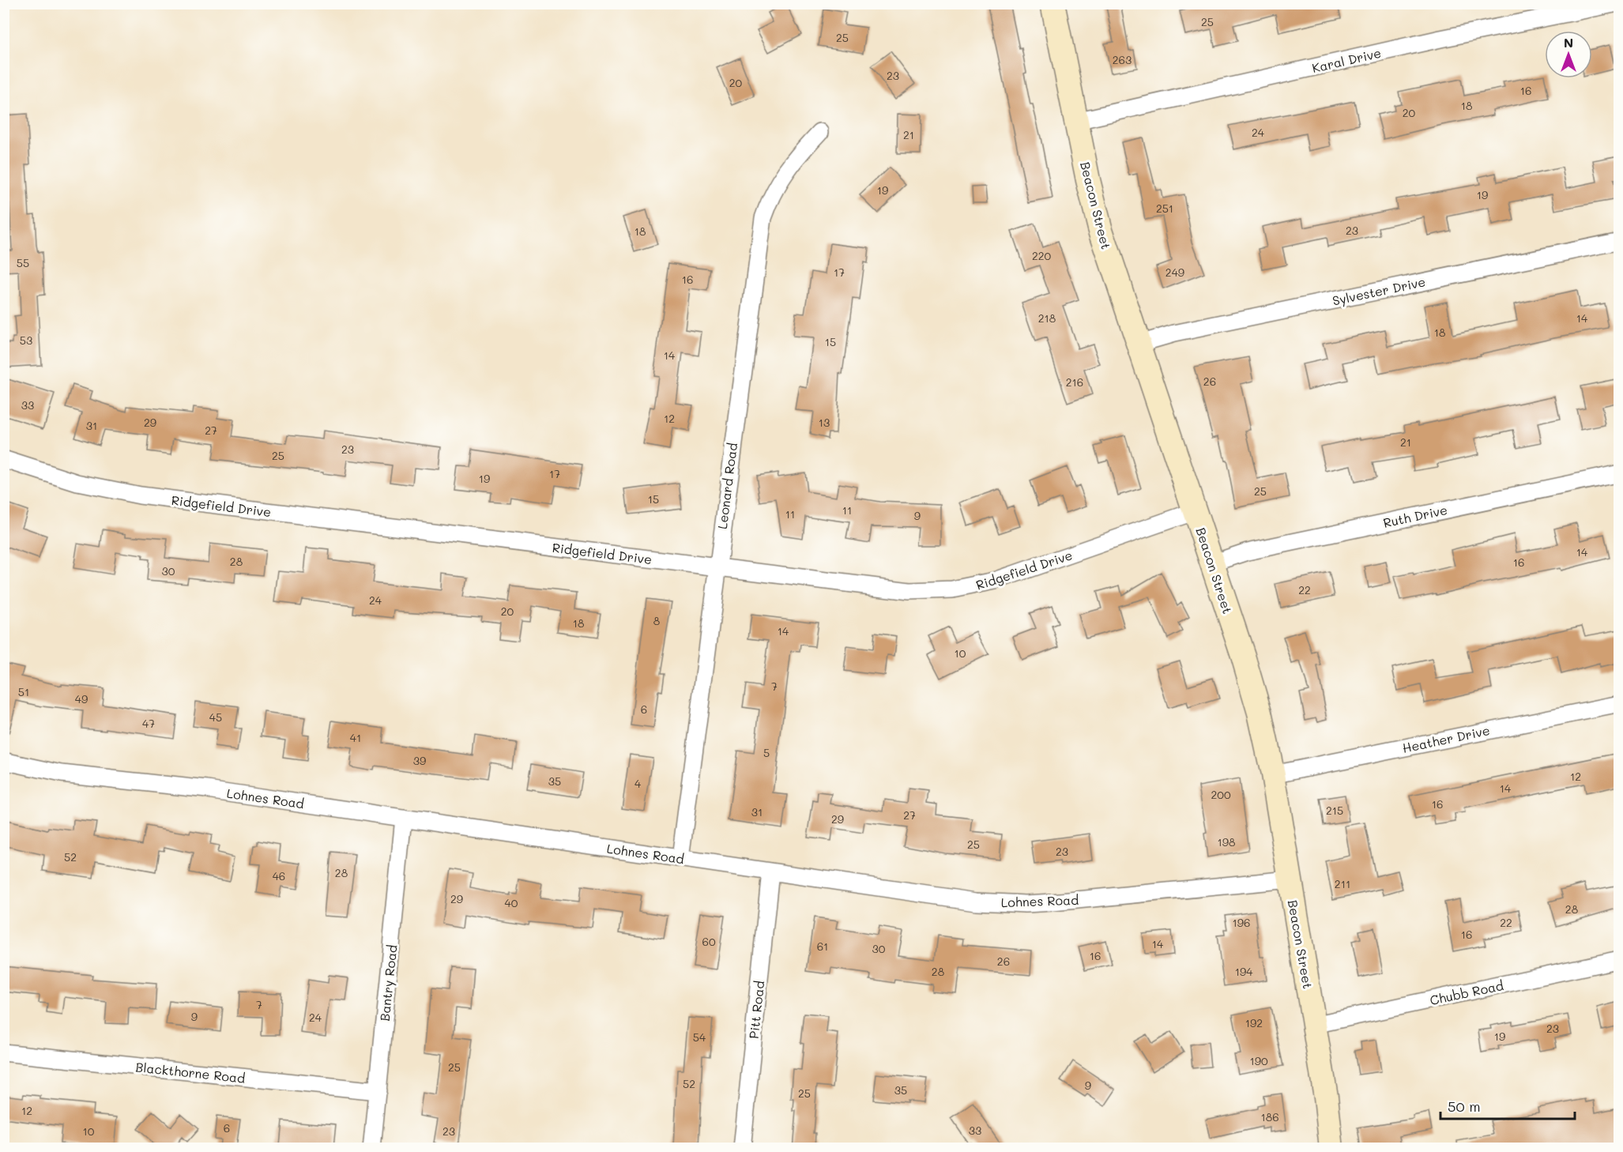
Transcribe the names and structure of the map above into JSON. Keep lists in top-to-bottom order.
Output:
{
  "streets": {
    "street": [
      "Karal Drive",
      "Beacon Street",
      "Sylvester Drive",
      "Leonard Road",
      "Ridgefield Drive",
      "Ruth Drive",
      "Heather Drive",
      "Lohnes Road",
      "Bantry Road",
      "Chubb Road",
      "Pitt Road",
      "Blackthorne Road"
    ]
  },
  "crossings": [
    ["Karal Drive", "Beacon Street"],
    ["Beacon Street", "Sylvester Drive"],
    ["Beacon Street", "Ridgefield Drive"],
    ["Beacon Street", "Ruth Drive"],
    ["Beacon Street", "Heather Drive"],
    ["Beacon Street", "Lohnes Road"],
    ["Beacon Street", "Chubb Road"],
    ["Leonard Road", "Ridgefield Drive"],
    ["Leonard Road", "Lohnes Road"],
    ["Lohnes Road", "Bantry Road"],
    ["Lohnes Road", "Pitt Road"],
    ["Bantry Road", "Blackthorne Road"]
  ],
  "house_numbers": [
    "25",
    "25",
    "263",
    "23",
    "20",
    "16",
    "18",
    "20",
    "24",
    "21",
    "19",
    "19",
    "251",
    "23",
    "18",
    "220",
    "55",
    "17",
    "249",
    "16",
    "218",
    "14",
    "18",
    "53",
    "15",
    "14",
    "26",
    "216",
    "33",
    "12",
    "29",
    "13",
    "31",
    "27",
    "21",
    "23",
    "25",
    "17",
    "19",
    "25",
    "15",
    "11",
    "11",
    "9",
    "14",
    "28",
    "16",
    "30",
    "22",
    "24",
    "20",
    "8",
    "18",
    "14",
    "10",
    "7",
    "51",
    "49",
    "6",
    "45",
    "47",
    "41",
    "5",
    "39",
    "12",
    "35",
    "4",
    "14",
    "200",
    "16",
    "215",
    "31",
    "27",
    "29",
    "198",
    "25",
    "23",
    "52",
    "28",
    "46",
    "211",
    "29",
    "40",
    "28",
    "196",
    "22",
    "16",
    "60",
    "14",
    "61",
    "30",
    "16",
    "26",
    "28",
    "194",
    "7",
    "9",
    "24",
    "192",
    "23",
    "19",
    "54",
    "190",
    "25",
    "52",
    "9",
    "35",
    "25",
    "12",
    "186",
    "6",
    "33",
    "10",
    "23"
  ],
  "scale_bar": "50 m",
  "north": "top"
}
